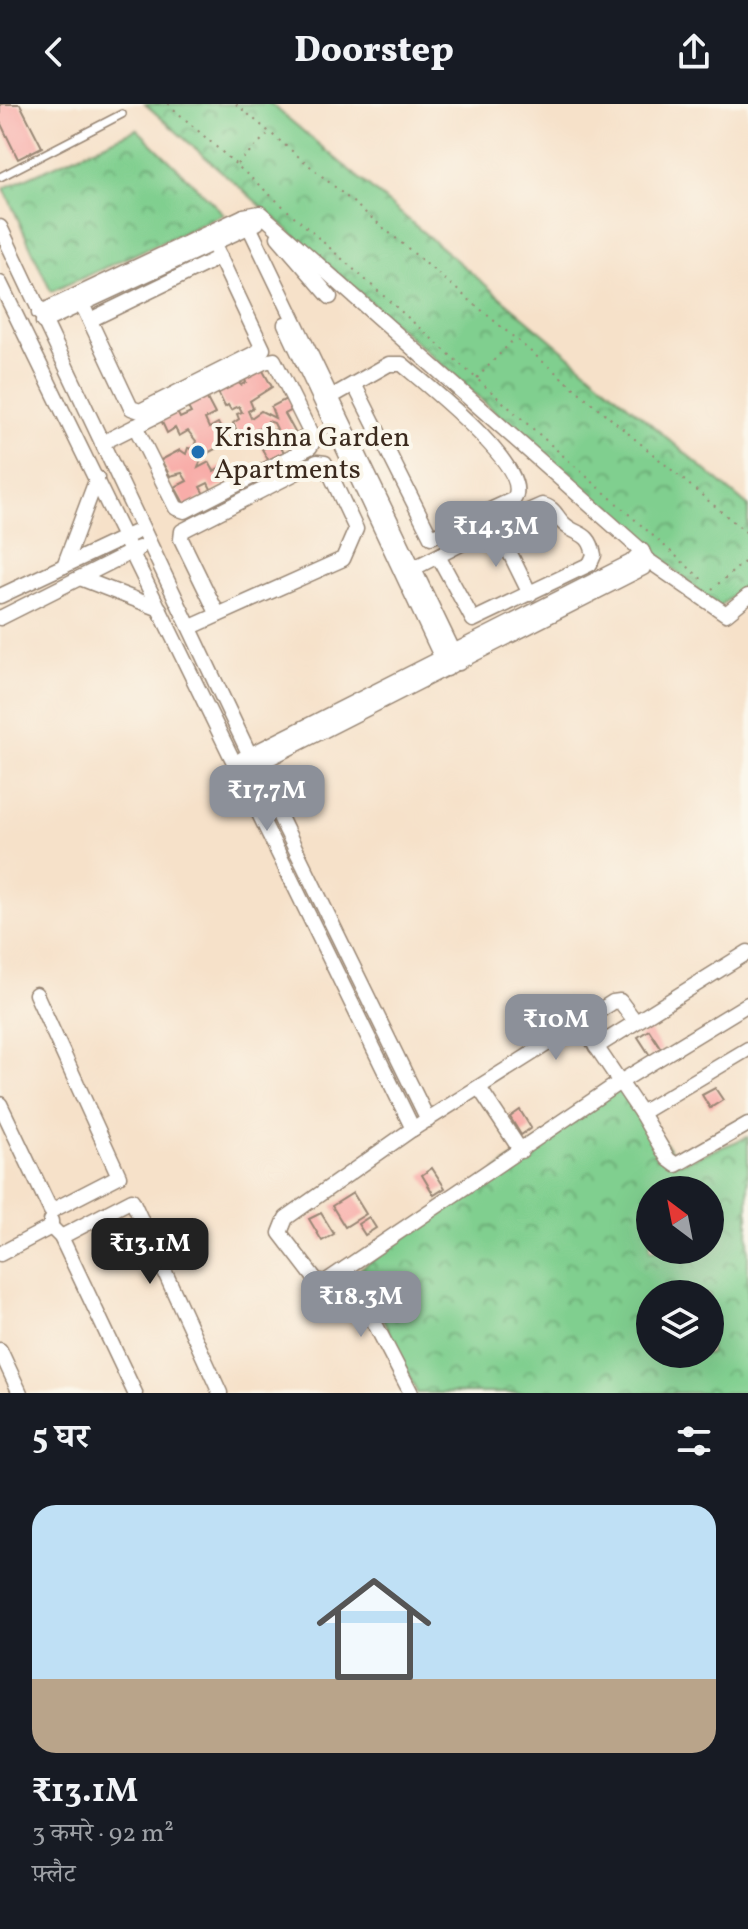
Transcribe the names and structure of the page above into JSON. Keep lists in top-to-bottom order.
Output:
{
  "places": ["Krishna Garden Apartments"],
  "north": "top left",
  "page": {
    "header": "Doorstep",
    "price": [
      "₹14.3M",
      "₹17.7M",
      "₹10M",
      "₹13.1M",
      "₹18.3M"
    ],
    "heading": "5 घर",
    "list": [
      {
        "name": "₹13.1M",
        "note": "3 कमरे · 92 m² · फ़्लैट"
      }
    ]
  }
}
